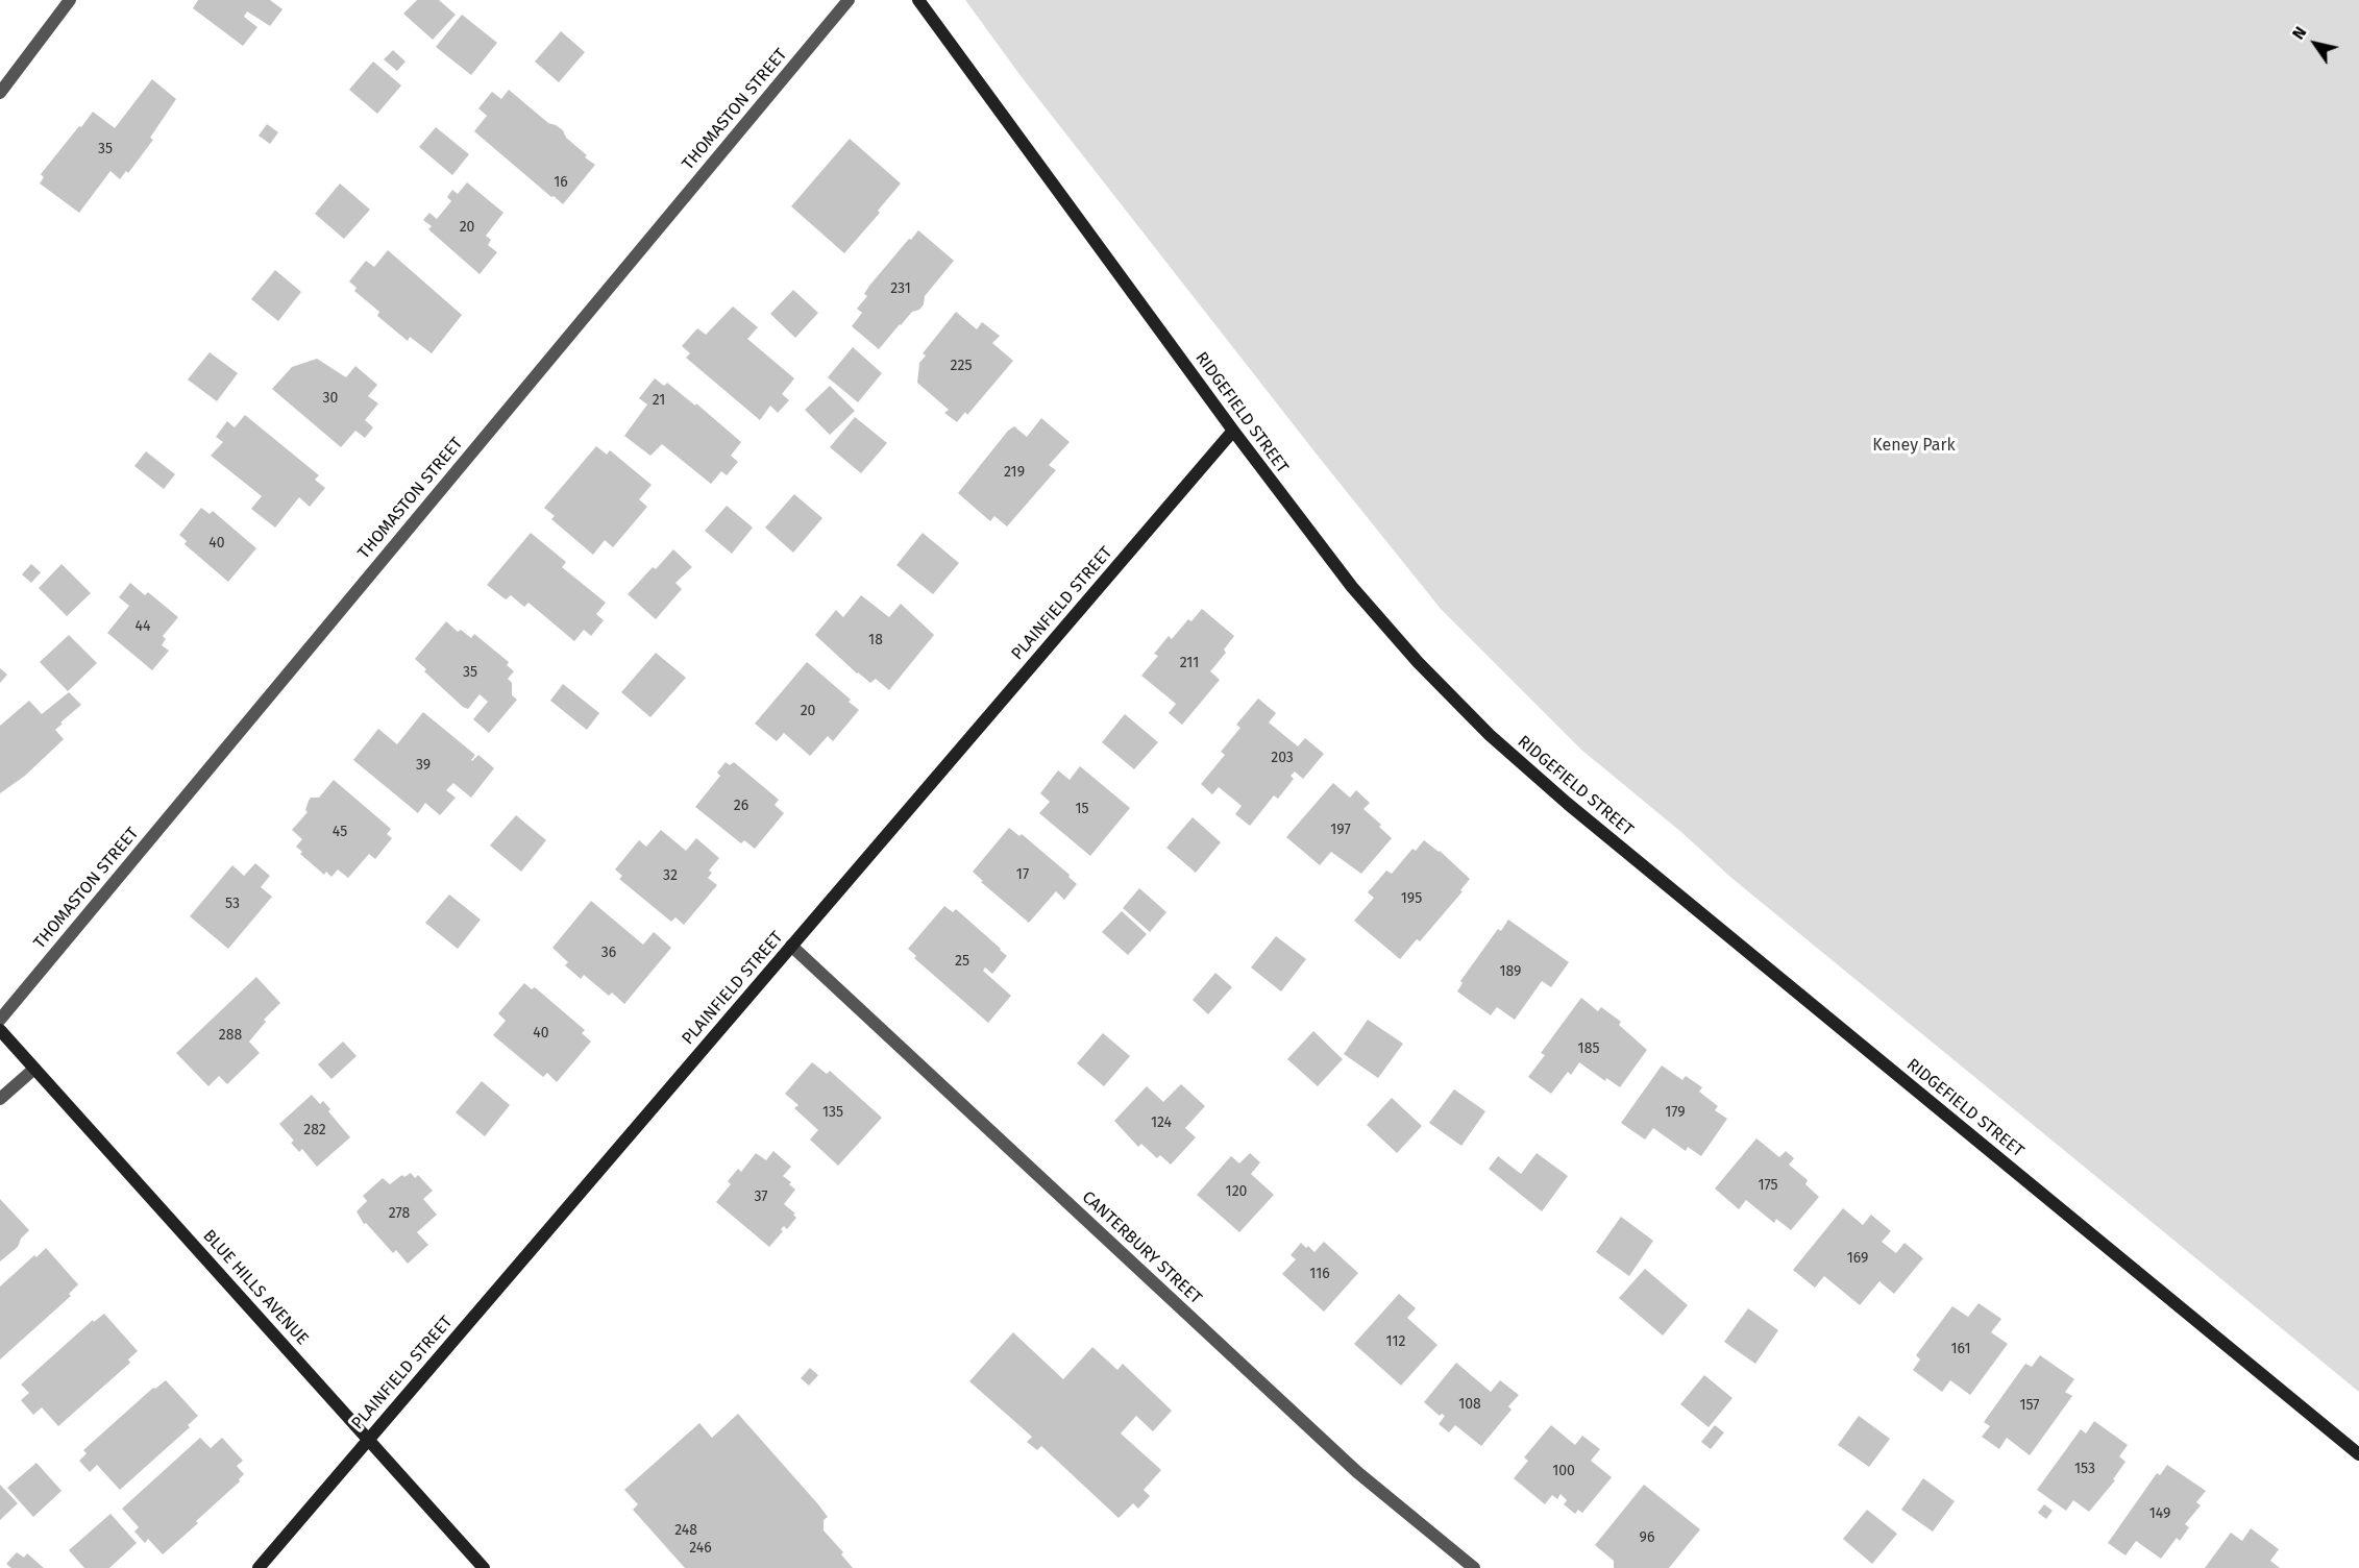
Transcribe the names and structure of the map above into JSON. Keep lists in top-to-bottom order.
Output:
{
  "streets": {
    "street": [
      "THOMASTON STREET",
      "RIDGEFIELD STREET",
      "PLAINFIELD STREET",
      "CANTERBURY STREET",
      "BLUE HILLS AVENUE"
    ]
  },
  "crossings": [
    ["RIDGEFIELD STREET", "PLAINFIELD STREET"],
    ["PLAINFIELD STREET", "CANTERBURY STREET"],
    ["PLAINFIELD STREET", "BLUE HILLS AVENUE"]
  ],
  "parks": ["Keney Park"],
  "house_numbers": [
    "35",
    "16",
    "20",
    "231",
    "225",
    "30",
    "21",
    "219",
    "40",
    "44",
    "18",
    "211",
    "35",
    "20",
    "203",
    "39",
    "26",
    "15",
    "197",
    "45",
    "17",
    "32",
    "195",
    "53",
    "36",
    "25",
    "189",
    "40",
    "288",
    "185",
    "135",
    "179",
    "124",
    "282",
    "175",
    "120",
    "37",
    "278",
    "169",
    "116",
    "112",
    "161",
    "108",
    "157",
    "153",
    "100",
    "149",
    "248",
    "96",
    "246"
  ],
  "north": "top left"
}
